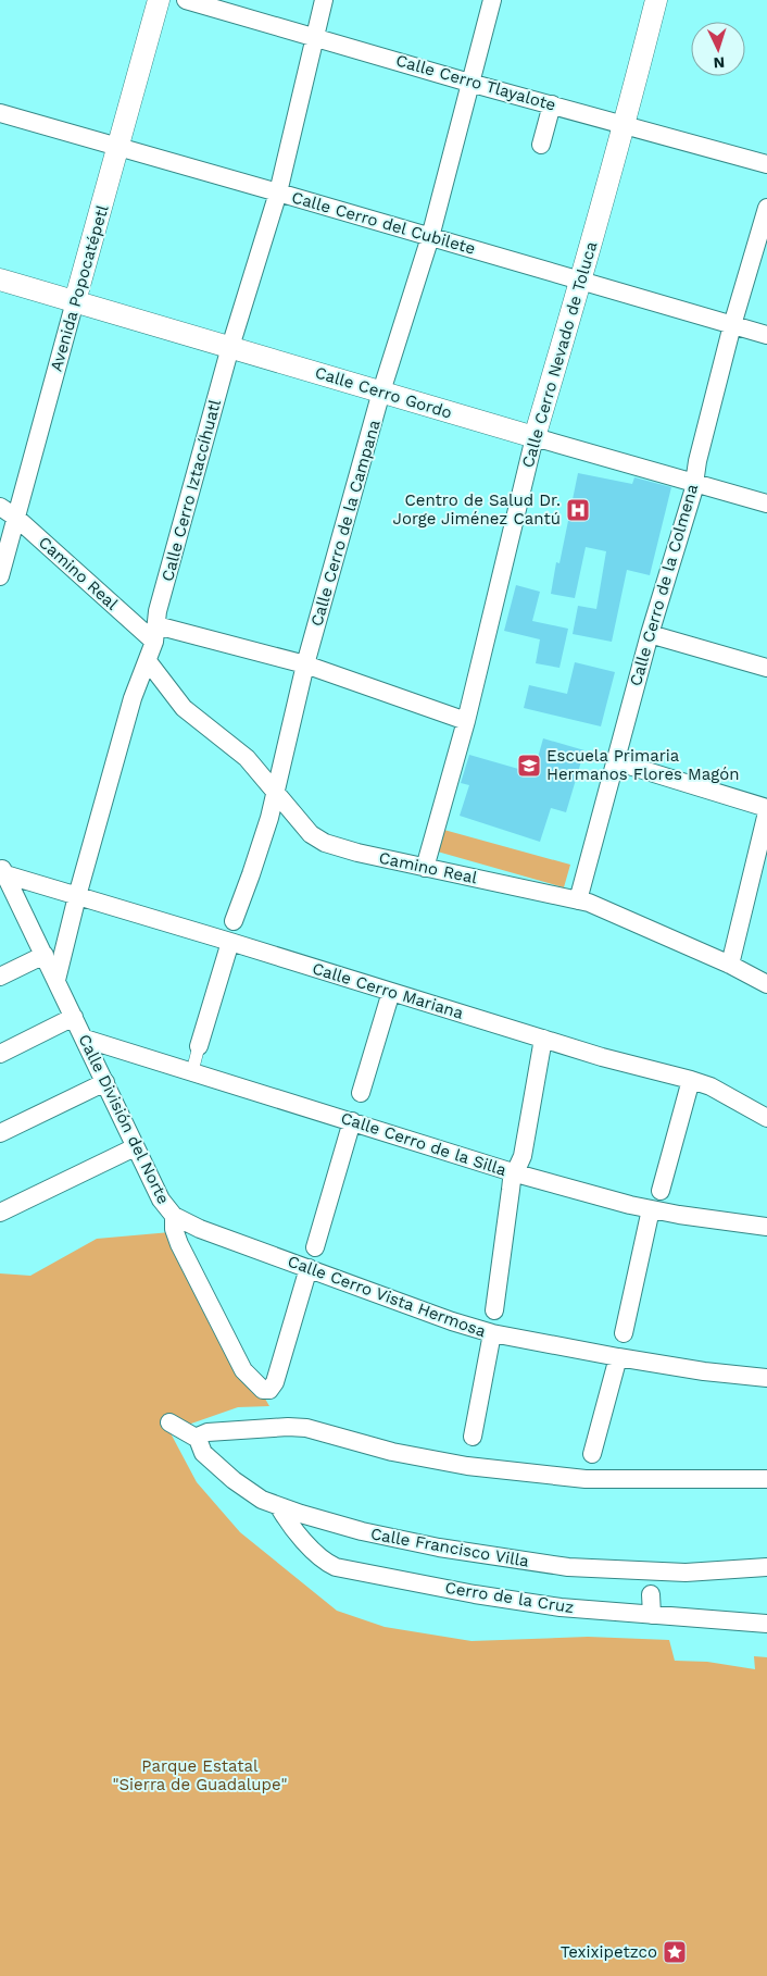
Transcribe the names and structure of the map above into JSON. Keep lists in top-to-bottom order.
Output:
{
  "streets": {
    "street": [
      "Calle Cerro Tlayalote",
      "Calle Cerro del Cubilete",
      "Avenida Popocatépetl",
      "Calle Cerro Nevado de Toluca",
      "Calle Cerro Gordo",
      "Calle Cerro Iztaccíhuatl",
      "Calle Cerro de la Campana",
      "Camino Real",
      "Calle Cerro de la Colmena",
      "Calle Cerro Mariana",
      "Calle División del Norte",
      "Calle Cerro de la Silla",
      "Calle Cerro Vista Hermosa",
      "Calle Francisco Villa",
      "Cerro de la Cruz"
    ]
  },
  "crossings": [
    ["Calle Cerro Tlayalote", "Calle Cerro Nevado de Toluca"],
    ["Calle Cerro Tlayalote", "Calle Cerro Iztaccíhuatl"],
    ["Calle Cerro Tlayalote", "Calle Cerro de la Campana"],
    ["Calle Cerro del Cubilete", "Avenida Popocatépetl"],
    ["Calle Cerro del Cubilete", "Calle Cerro Nevado de Toluca"],
    ["Calle Cerro del Cubilete", "Calle Cerro Iztaccíhuatl"],
    ["Calle Cerro del Cubilete", "Calle Cerro de la Campana"],
    ["Calle Cerro del Cubilete", "Calle Cerro de la Colmena"],
    ["Avenida Popocatépetl", "Calle Cerro Gordo"],
    ["Avenida Popocatépetl", "Camino Real"],
    ["Calle Cerro Nevado de Toluca", "Calle Cerro Gordo"],
    ["Calle Cerro Nevado de Toluca", "Camino Real"],
    ["Calle Cerro Gordo", "Calle Cerro Iztaccíhuatl"],
    ["Calle Cerro Gordo", "Calle Cerro de la Campana"],
    ["Calle Cerro Gordo", "Calle Cerro de la Colmena"],
    ["Calle Cerro Iztaccíhuatl", "Camino Real"],
    ["Calle Cerro Iztaccíhuatl", "Calle Cerro Mariana"],
    ["Calle Cerro Iztaccíhuatl", "Calle División del Norte"],
    ["Calle Cerro de la Campana", "Camino Real"],
    ["Camino Real", "Calle Cerro de la Colmena"],
    ["Calle Cerro Mariana", "Calle División del Norte"],
    ["Calle División del Norte", "Calle Cerro de la Silla"],
    ["Calle División del Norte", "Calle Cerro Vista Hermosa"],
    ["Calle Francisco Villa", "Cerro de la Cruz"]
  ],
  "parks": ["Parque Estatal \"Sierra de Guadalupe\""],
  "places": {
    "hospital": ["Centro de Salud Dr. Jorge Jiménez Cantú"],
    "school or university": ["Escuela Primaria Hermanos Flores Magón"],
    "place": ["Texixipetzco"]
  },
  "north": "bottom"
}
